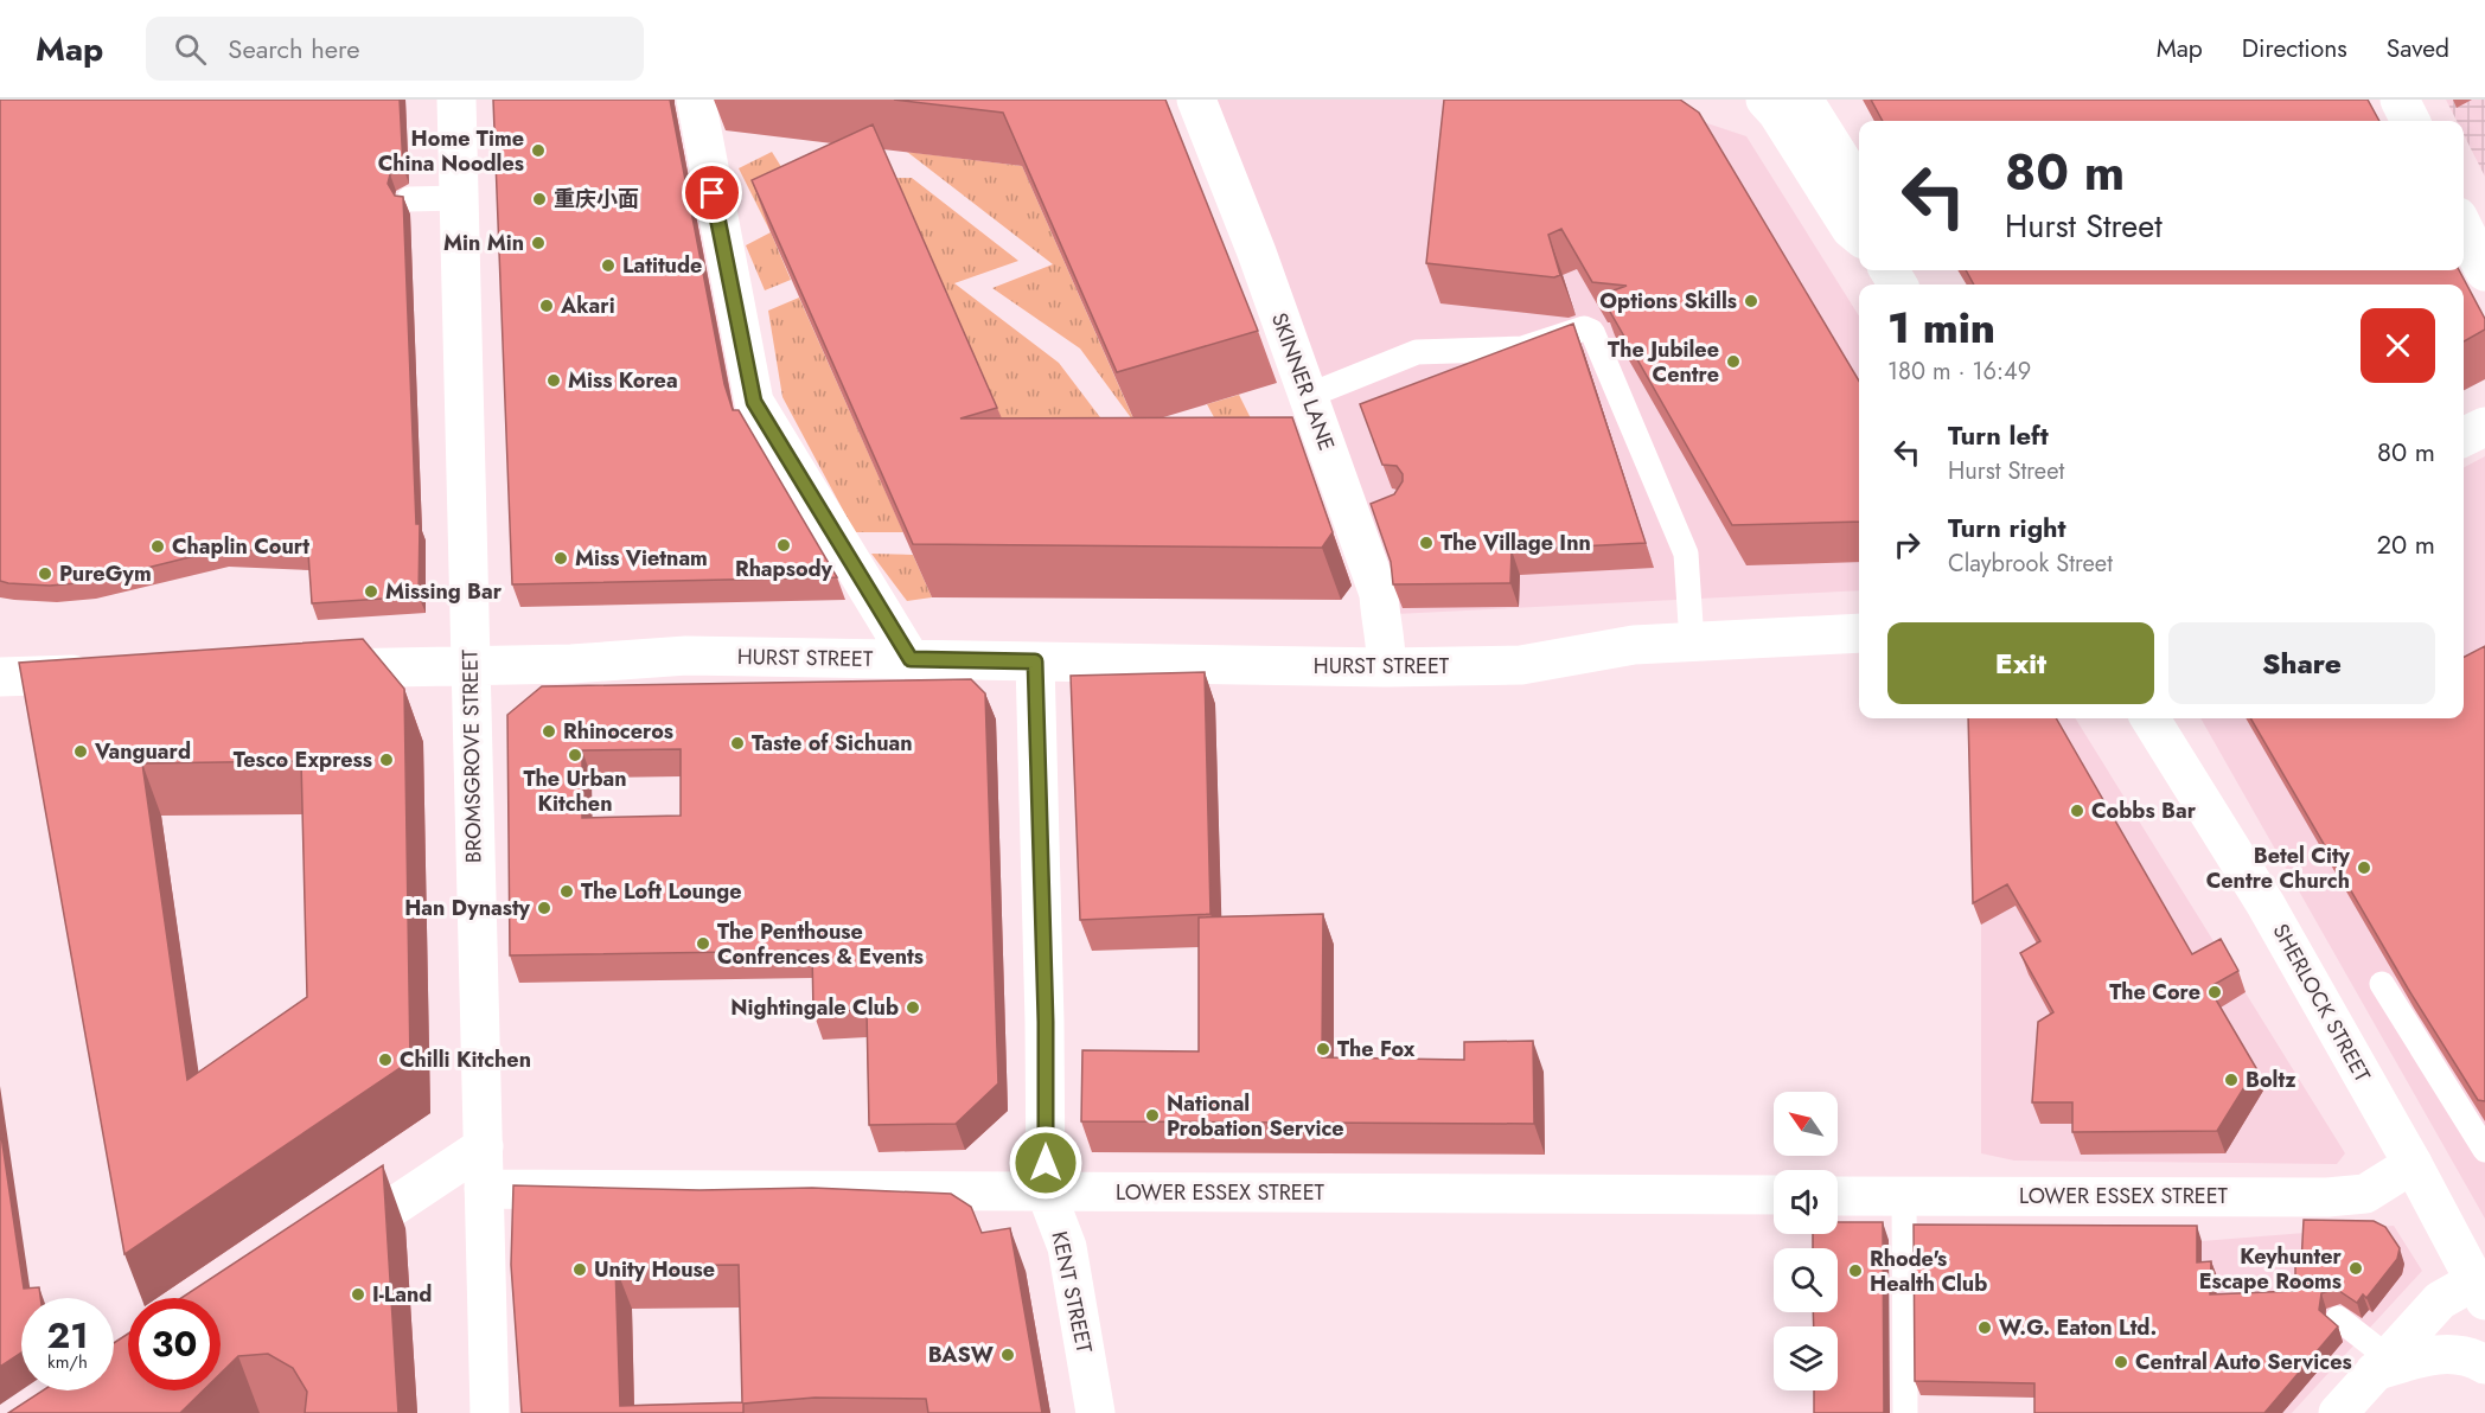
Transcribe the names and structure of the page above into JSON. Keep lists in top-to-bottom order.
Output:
{
  "streets": {
    "street": [
      "SKINNER LANE",
      "HURST STREET",
      "BROMSGROVE STREET",
      "SHERLOCK STREET",
      "LOWER ESSEX STREET",
      "KENT STREET"
    ]
  },
  "crossings": [
    ["SKINNER LANE", "HURST STREET"],
    ["HURST STREET", "BROMSGROVE STREET"],
    ["HURST STREET", "KENT STREET"],
    ["BROMSGROVE STREET", "LOWER ESSEX STREET"],
    ["SHERLOCK STREET", "LOWER ESSEX STREET"],
    ["LOWER ESSEX STREET", "KENT STREET"]
  ],
  "places": [
    "Home Time China Noodles",
    "重庆小面",
    "Min Min",
    "Latitude",
    "Options Skills",
    "Akari",
    "The Jubilee Centre",
    "Miss Korea",
    "The Village Inn",
    "Rhapsody",
    "Chaplin Court",
    "Miss Vietnam",
    "PureGym",
    "Missing Bar",
    "Rhinoceros",
    "Taste of Sichuan",
    "Vanguard",
    "The Urban Kitchen",
    "Tesco Express",
    "Cobbs Bar",
    "Betel City Centre Church",
    "The Loft Lounge",
    "Han Dynasty",
    "The Penthouse Confrences & Events",
    "The Core",
    "Nightingale Club",
    "The Fox",
    "Chilli Kitchen",
    "Boltz",
    "National Probation Service",
    "Keyhunter Escape Rooms",
    "Unity House",
    "Rhode's Health Club",
    "I-Land",
    "W.G. Eaton Ltd.",
    "BASW",
    "Central Auto Services"
  ],
  "north": "top left",
  "page": {
    "header": "Map",
    "search": "Search here",
    "nav": ["Map", "Directions", "Saved"],
    "turn": ["80 m", "Hurst Street"],
    "heading": ["1 min", "180 m · 16:49"],
    "list": [
      {
        "name": "Turn left",
        "note": "Hurst Street",
        "value": "80 m"
      },
      {
        "name": "Turn right",
        "note": "Claybrook Street",
        "value": "20 m"
      }
    ],
    "buttons": ["Exit", "Share"],
    "speed": "21 km/h",
    "limit": "30"
  }
}
